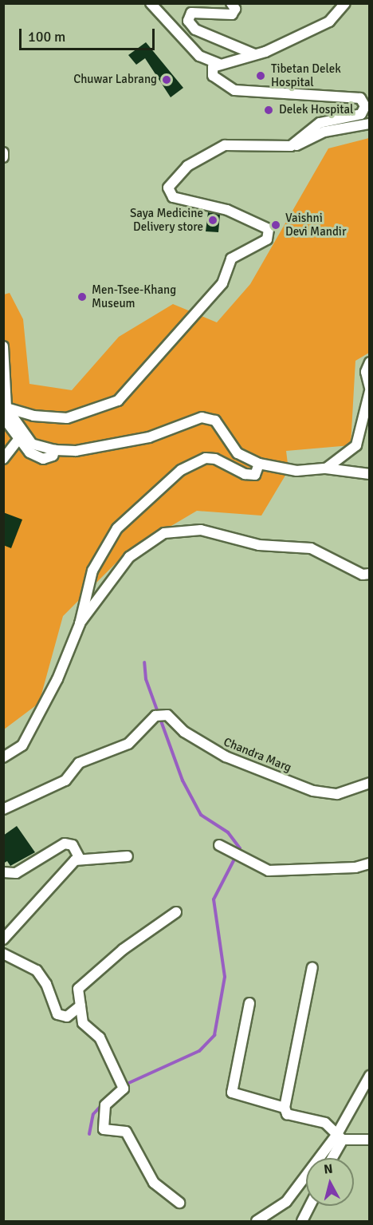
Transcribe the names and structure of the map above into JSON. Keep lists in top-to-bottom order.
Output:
{
  "streets": {
    "street": ["Chandra Marg"]
  },
  "places": [
    "Tibetan Delek Hospital",
    "Chuwar Labrang",
    "Delek Hospital",
    "Saya Medicine Delivery store",
    "Vaishni Devi Mandir",
    "Men-Tsee-Khang Museum"
  ],
  "scale_bar": "100 m",
  "north": "top"
}
